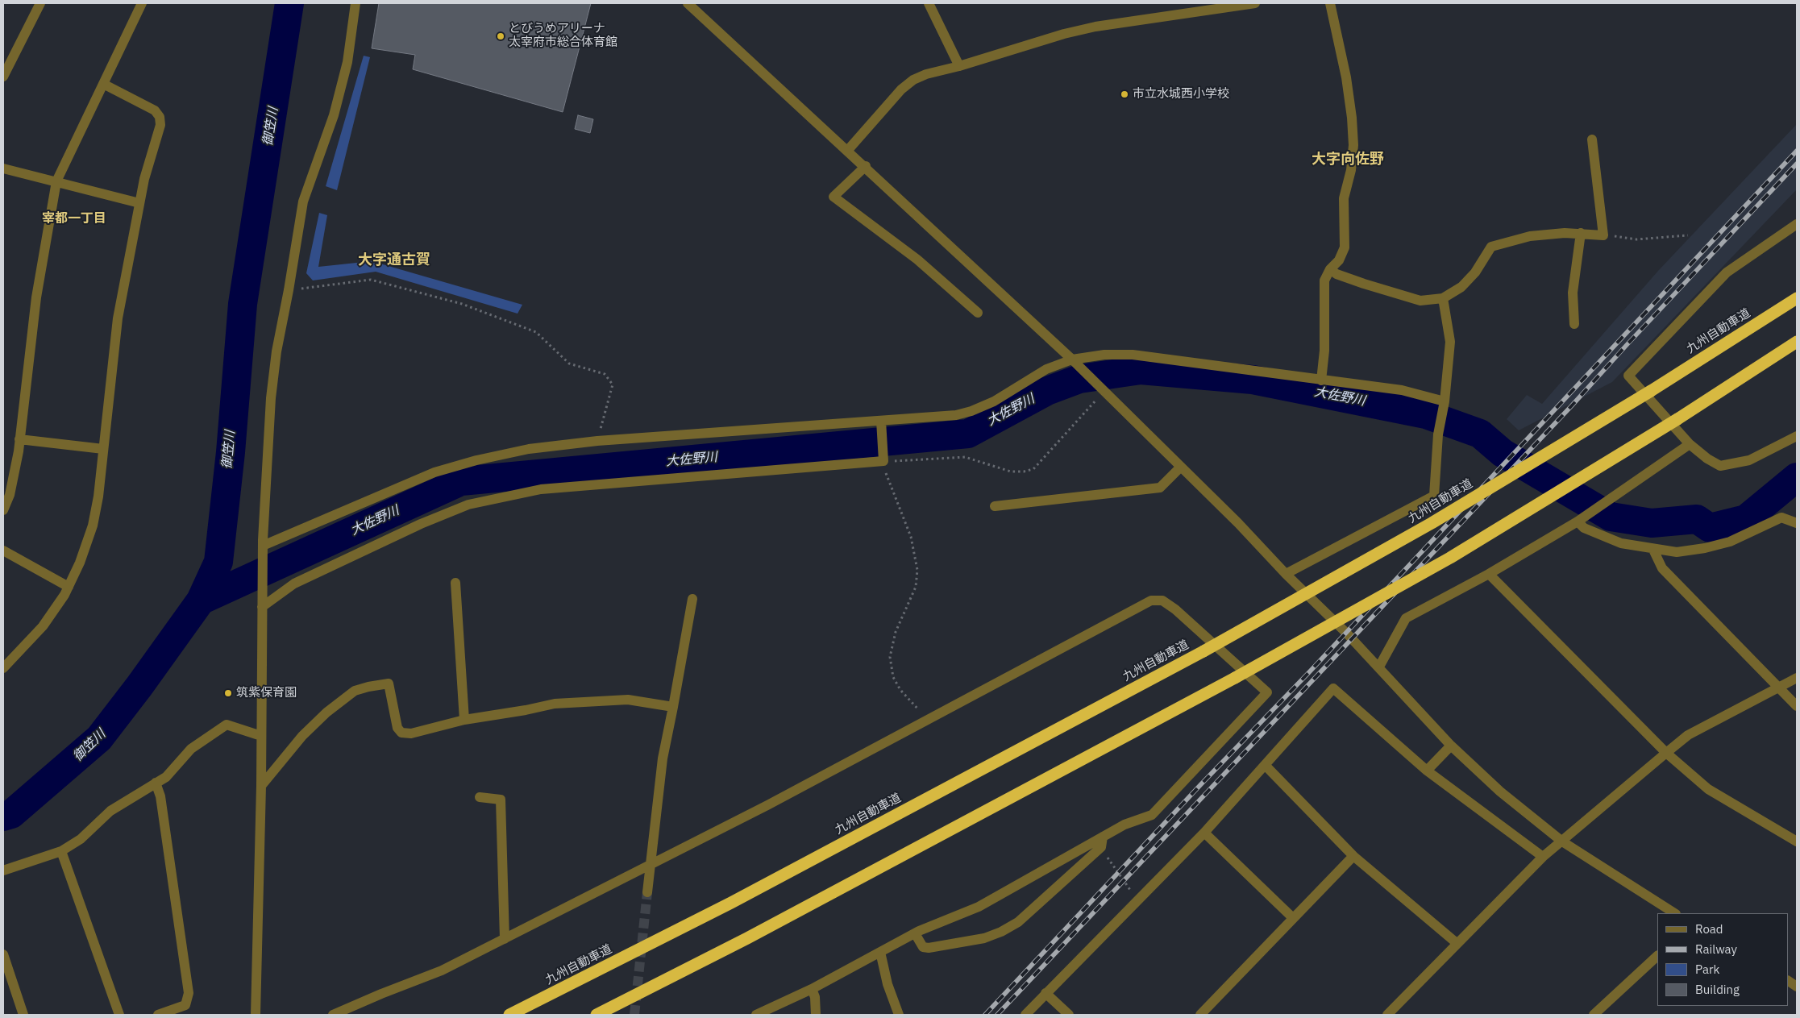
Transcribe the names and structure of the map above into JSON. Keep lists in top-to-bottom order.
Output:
{
  "streets": {
    "highway": ["九州自動車道"]
  },
  "districts": ["大字向佐野", "宰都一丁目", "大字通古賀"],
  "water": ["御笠川", "大佐野川"],
  "places": ["とびうめアリーナ 太宰府市総合体育館", "市立水城西小学校", "筑紫保育園"],
  "legend": [
    "Road",
    "Railway",
    "Park",
    "Building"
  ]
}
